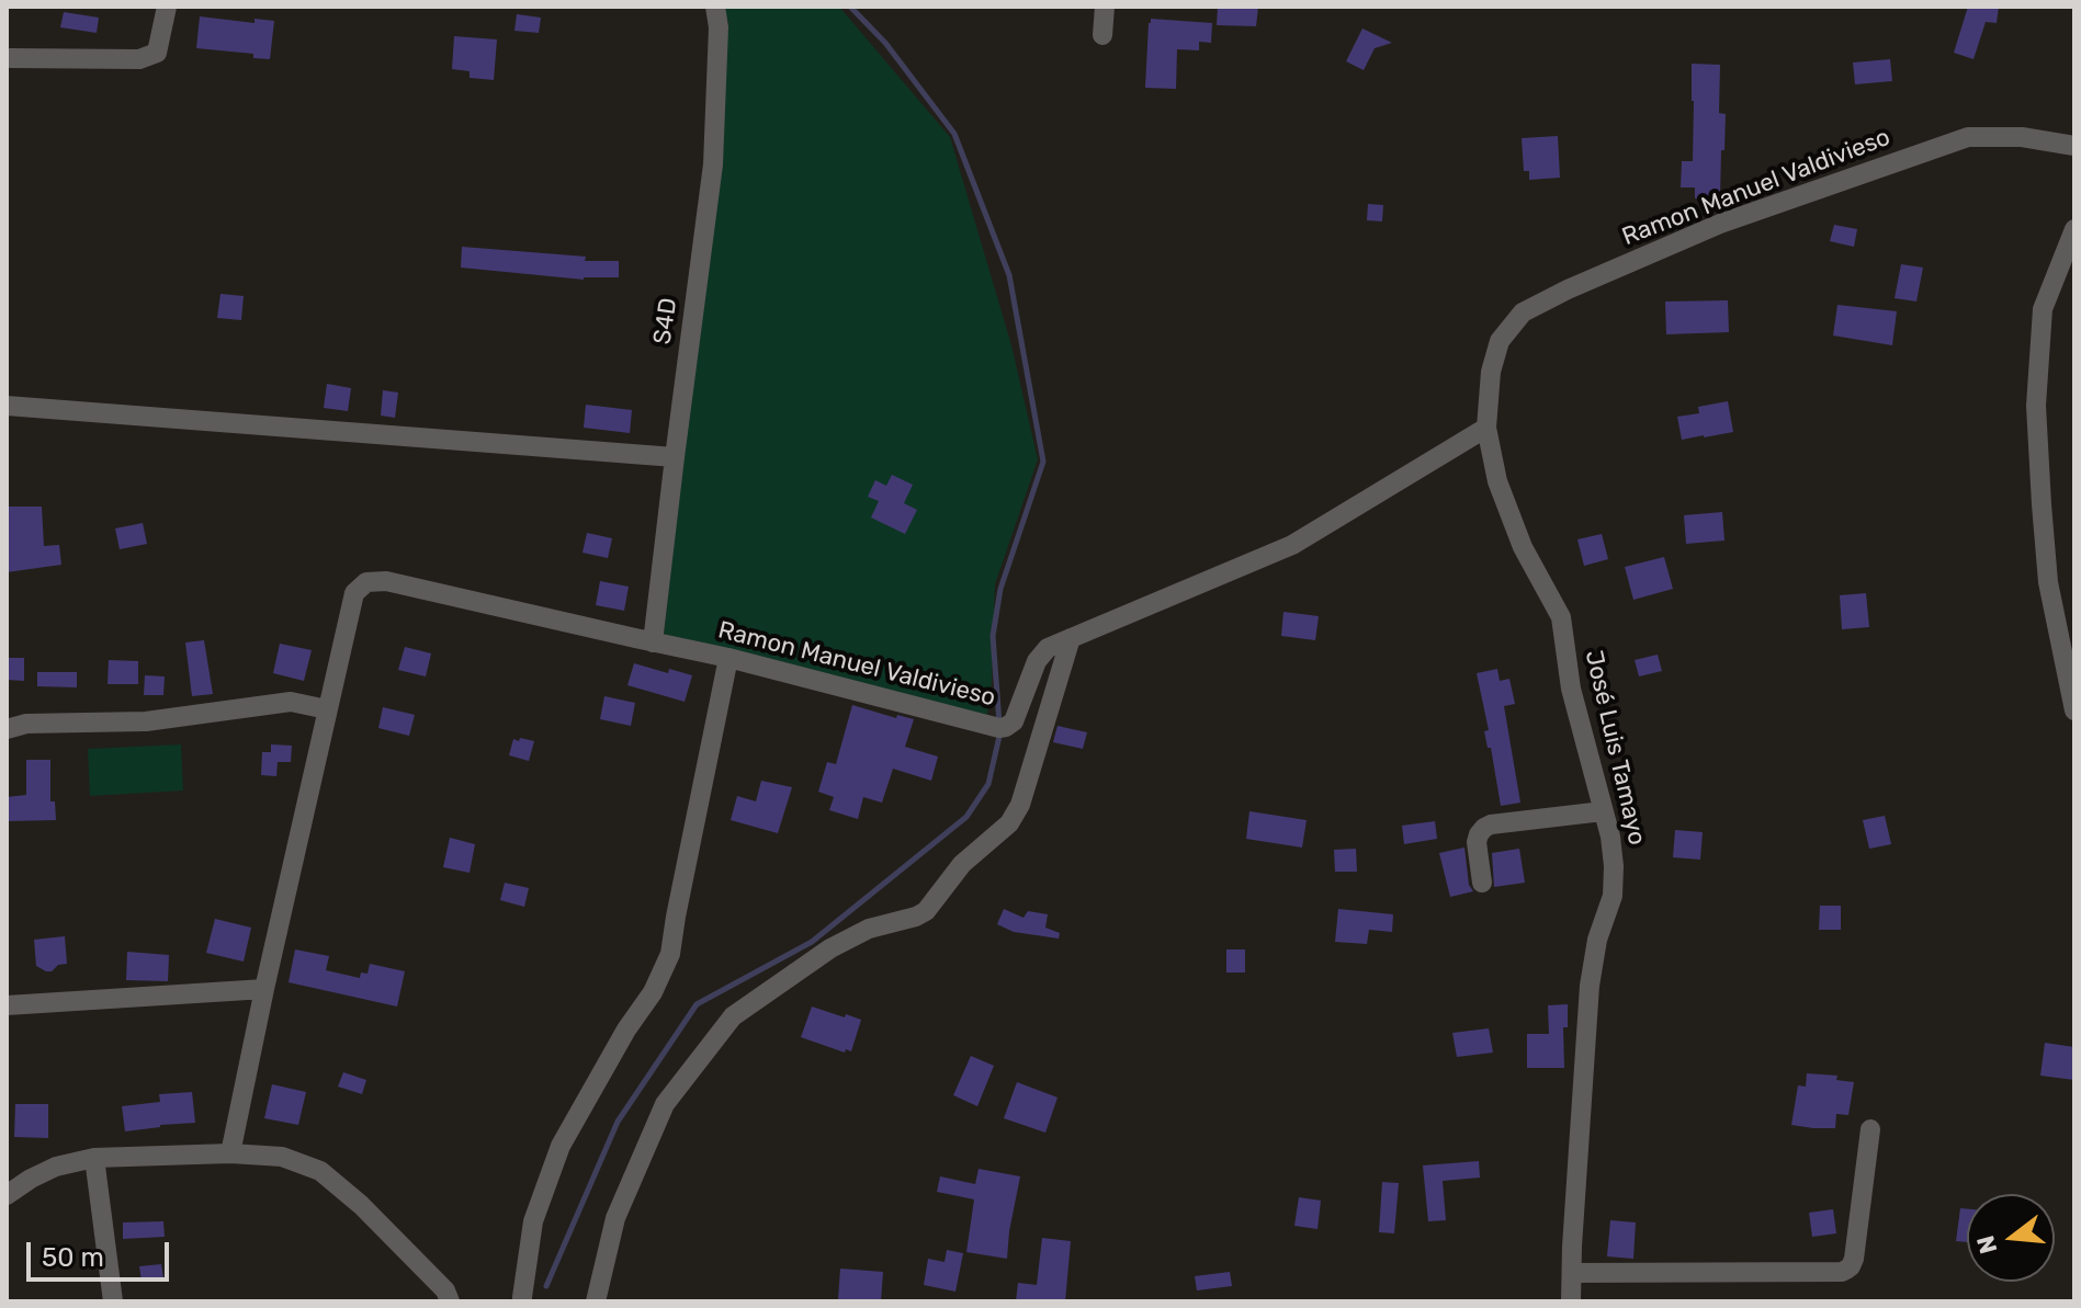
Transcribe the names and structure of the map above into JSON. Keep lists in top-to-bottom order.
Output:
{
  "streets": {
    "street": ["Ramon Manuel Valdivieso", "S4D", "José Luis Tamayo"]
  },
  "crossings": [
    ["Ramon Manuel Valdivieso", "S4D"],
    ["Ramon Manuel Valdivieso", "José Luis Tamayo"]
  ],
  "scale_bar": "50 m",
  "north": "left"
}
